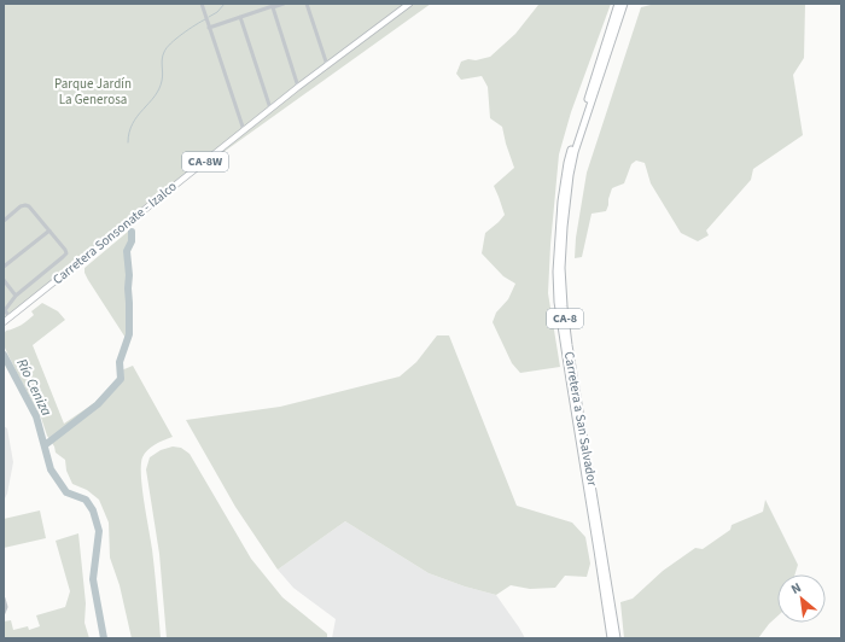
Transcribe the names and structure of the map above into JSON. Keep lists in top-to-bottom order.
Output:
{
  "streets": {
    "highway": ["CA-8", "Carretera a San Salvador"],
    "main road": ["CA-8W", "Carretera Sonsonate - Izalco"]
  },
  "water": ["Río Ceniza"],
  "parks": ["Parque Jardín La Generosa"],
  "north": "top left"
}
